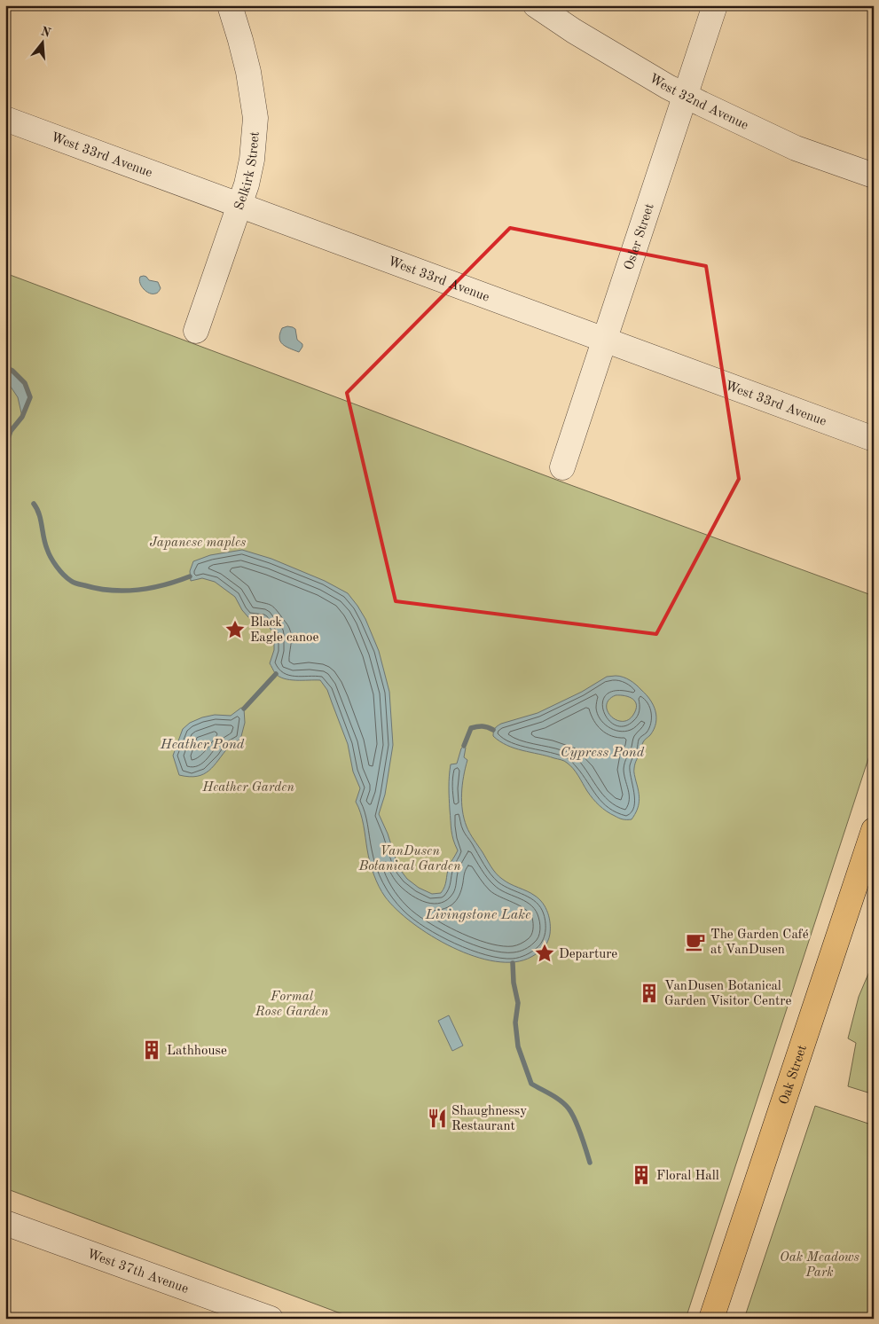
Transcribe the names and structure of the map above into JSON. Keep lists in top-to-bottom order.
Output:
{
  "streets": {
    "main road": ["Oak Street"],
    "street": [
      "West 32nd Avenue",
      "West 33rd Avenue",
      "Selkirk Street",
      "Osler Street",
      "West 37th Avenue"
    ]
  },
  "crossings": [
    ["West 32nd Avenue", "Osler Street"],
    ["West 33rd Avenue", "Selkirk Street"],
    ["West 33rd Avenue", "Osler Street"]
  ],
  "water": ["Heather Pond", "Cypress Pond", "Livingstone Lake"],
  "parks": [
    "Japanese maples",
    "Heather Garden",
    "VanDusen Botanical Garden",
    "Formal Rose Garden",
    "Oak Meadows Park"
  ],
  "places": {
    "place": ["Black Eagle canoe", "Departure"],
    "cafe": ["The Garden Café at VanDusen"],
    "building": ["VanDusen Botanical Garden Visitor Centre", "Lathhouse", "Floral Hall"],
    "restaurant": ["Shaughnessy Restaurant"]
  },
  "north": "top"
}
